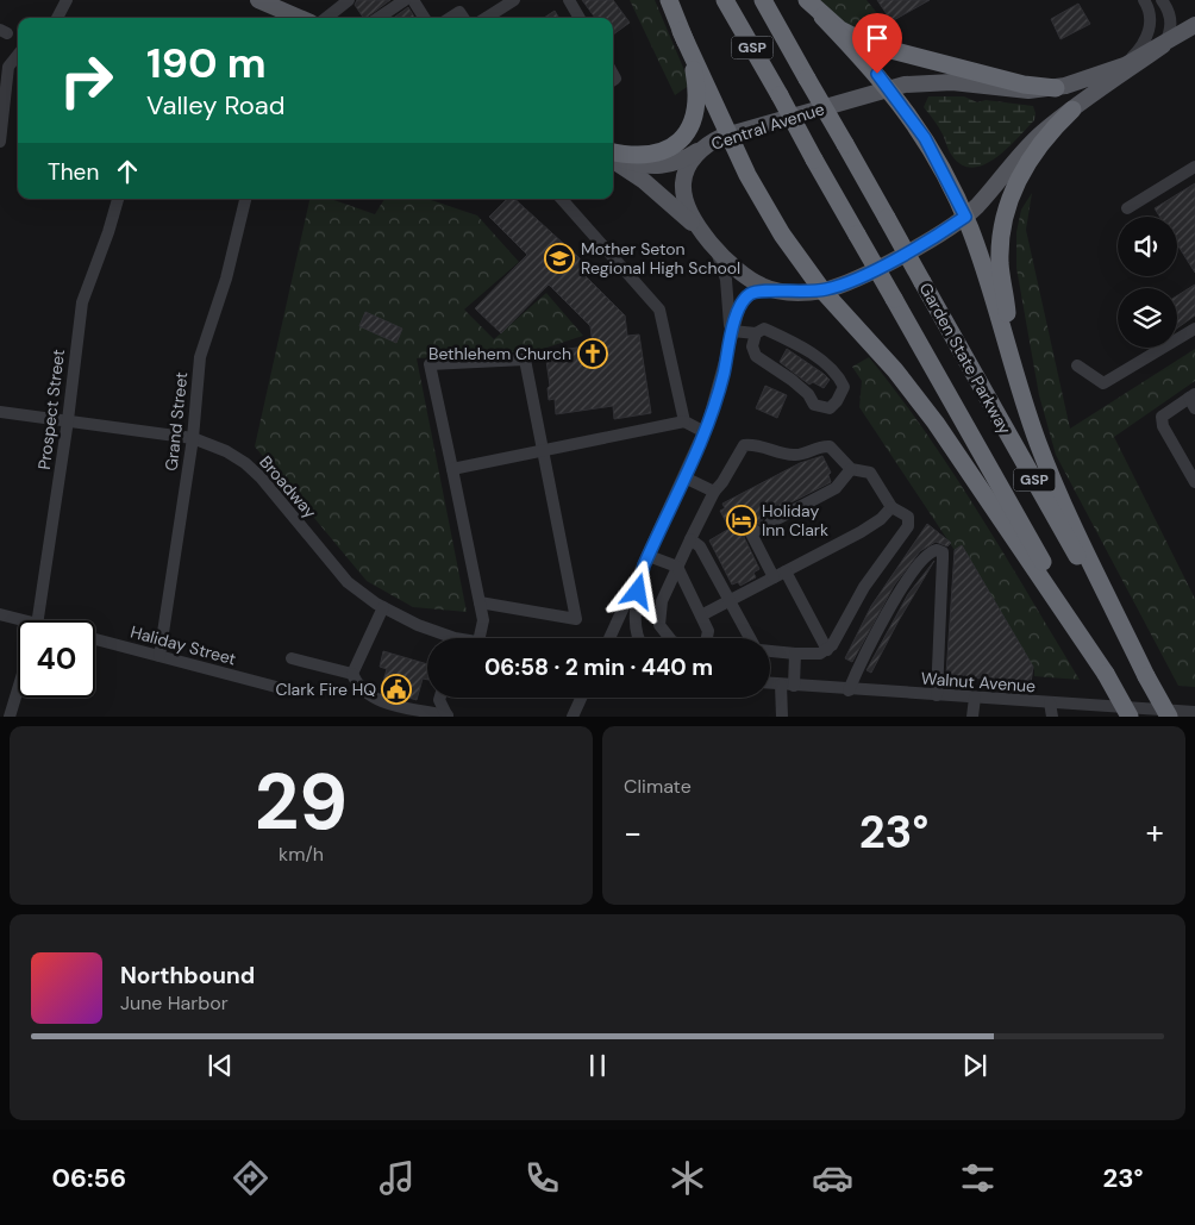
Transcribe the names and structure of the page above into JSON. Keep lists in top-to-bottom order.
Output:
{
  "streets": {
    "highway": ["GSP", "Garden State Parkway"],
    "main road": ["Central Avenue"],
    "street": [
      "Prospect Street",
      "Grand Street",
      "Broadway",
      "Haliday Street",
      "Walnut Avenue"
    ]
  },
  "crossings": [
    ["Prospect Street", "Broadway"],
    ["Grand Street", "Broadway"],
    ["Grand Street", "Haliday Street"]
  ],
  "places": {
    "school or university": ["Mother Seton Regional High School"],
    "church": ["Bethlehem Church"],
    "hotel": ["Holiday Inn Clark"],
    "public building": ["Clark Fire HQ"]
  },
  "page": {
    "turn": ["190 m", "Valley Road"],
    "then": "Then",
    "limit": "40",
    "trip": "06:58 · 2 min · 440 m",
    "tile": [
      ["29", "km/h"],
      "Climate"
    ],
    "heat": ["−", "23°", "+"],
    "song": ["Northbound", "June Harbor"],
    "tabs": ["06:56", "23°"]
  }
}
